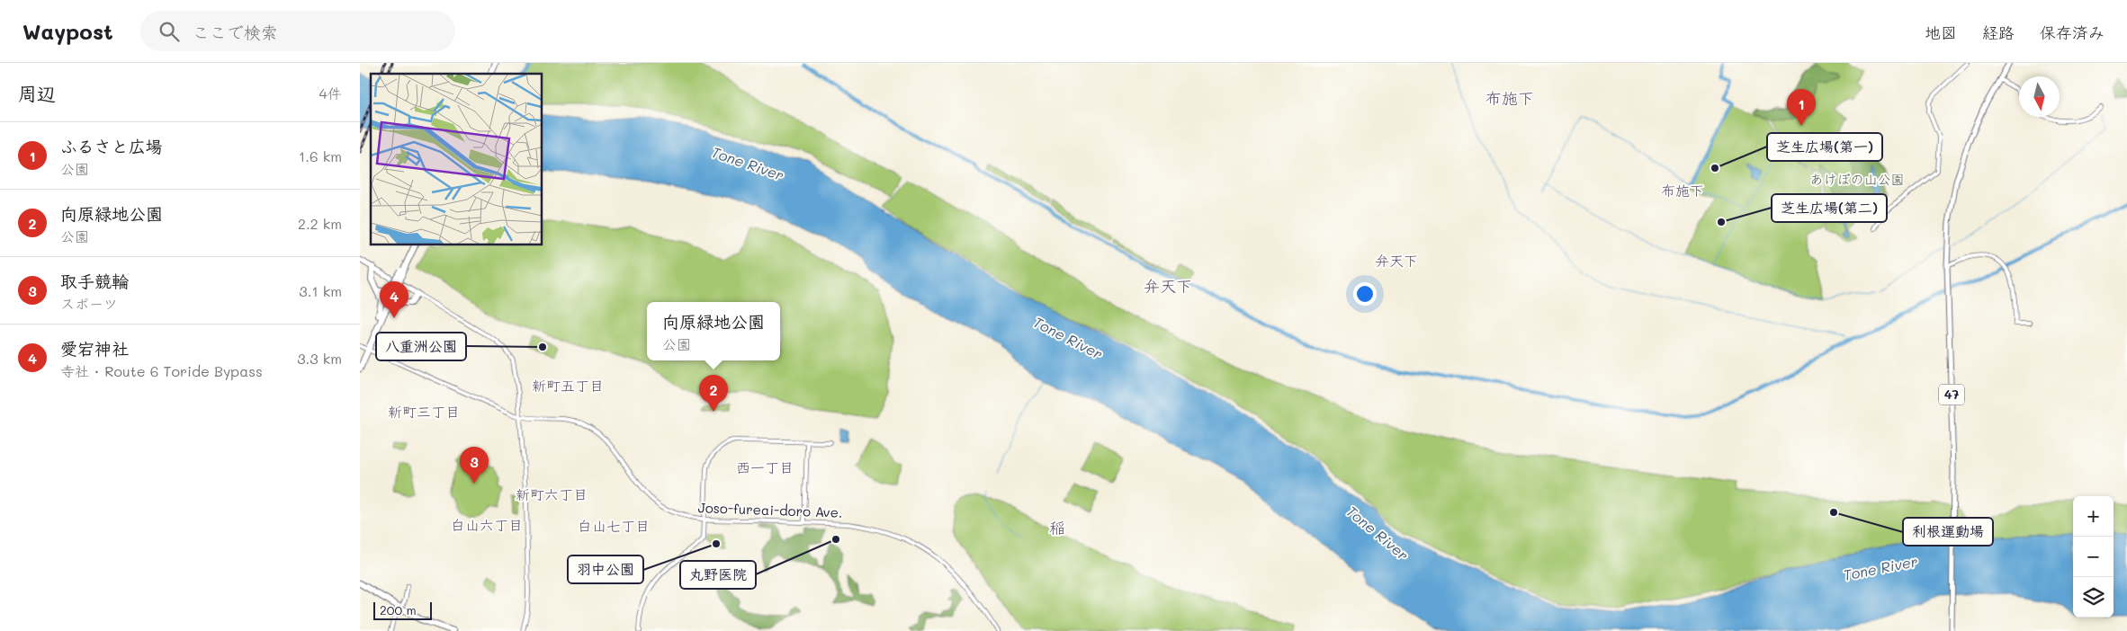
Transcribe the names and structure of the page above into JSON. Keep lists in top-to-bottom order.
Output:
{
  "streets": {
    "main road": ["47"],
    "street": ["Joso-fureai-doro Ave."]
  },
  "districts": [
    "布施下",
    "布施下",
    "弁天下",
    "弁天下",
    "新町五丁目",
    "新町三丁目",
    "西一丁目",
    "新町六丁目",
    "白山六丁目",
    "白山七丁目",
    "稲"
  ],
  "water": ["Tone River"],
  "parks": ["あけぼの山公園"],
  "places": [
    "芝生広場(第一)",
    "芝生広場(第二)",
    "八重洲公園",
    "利根運動場",
    "丸野医院",
    "羽中公園"
  ],
  "scale_bar": "200 m",
  "north": "bottom",
  "page": {
    "header": "Waypost",
    "search": "ここで検索",
    "nav": ["地図", "経路", "保存済み"],
    "heading": ["周辺", "4件"],
    "pins": [
      "1",
      "4",
      "2",
      "3"
    ],
    "list": [
      {
        "mark": "1",
        "name": "ふるさと広場",
        "note": "公園",
        "value": "1.6 km"
      },
      {
        "mark": "2",
        "name": "向原緑地公園",
        "note": "公園",
        "value": "2.2 km"
      },
      {
        "mark": "3",
        "name": "取手競輪",
        "note": "スポーツ",
        "value": "3.1 km"
      },
      {
        "mark": "4",
        "name": "愛宕神社",
        "note": "寺社 · Route 6 Toride Bypass",
        "value": "3.3 km"
      }
    ],
    "popup": ["向原緑地公園", "公園"],
    "map_buttons": ["+", "−"],
    "scale": "200 m"
  }
}
